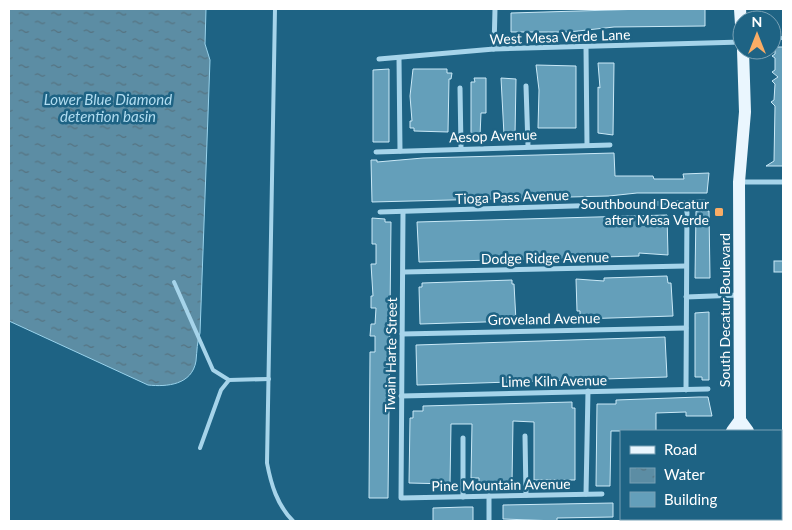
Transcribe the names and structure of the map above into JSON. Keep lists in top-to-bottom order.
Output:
{
  "streets": {
    "main road": ["South Decatur Boulevard"],
    "street": [
      "West Mesa Verde Lane",
      "Aesop Avenue",
      "Tioga Pass Avenue",
      "Dodge Ridge Avenue",
      "Groveland Avenue",
      "Twain Harte Street",
      "Lime Kiln Avenue",
      "Pine Mountain Avenue"
    ]
  },
  "crossings": [
    ["Tioga Pass Avenue", "Twain Harte Street"],
    ["Dodge Ridge Avenue", "Twain Harte Street"],
    ["Groveland Avenue", "Twain Harte Street"],
    ["Twain Harte Street", "Lime Kiln Avenue"],
    ["Twain Harte Street", "Pine Mountain Avenue"]
  ],
  "water": ["Lower Blue Diamond detention basin"],
  "places": {
    "transit": ["Southbound Decatur after Mesa Verde"]
  },
  "legend": ["Road", "Water", "Building"],
  "north": "top"
}
